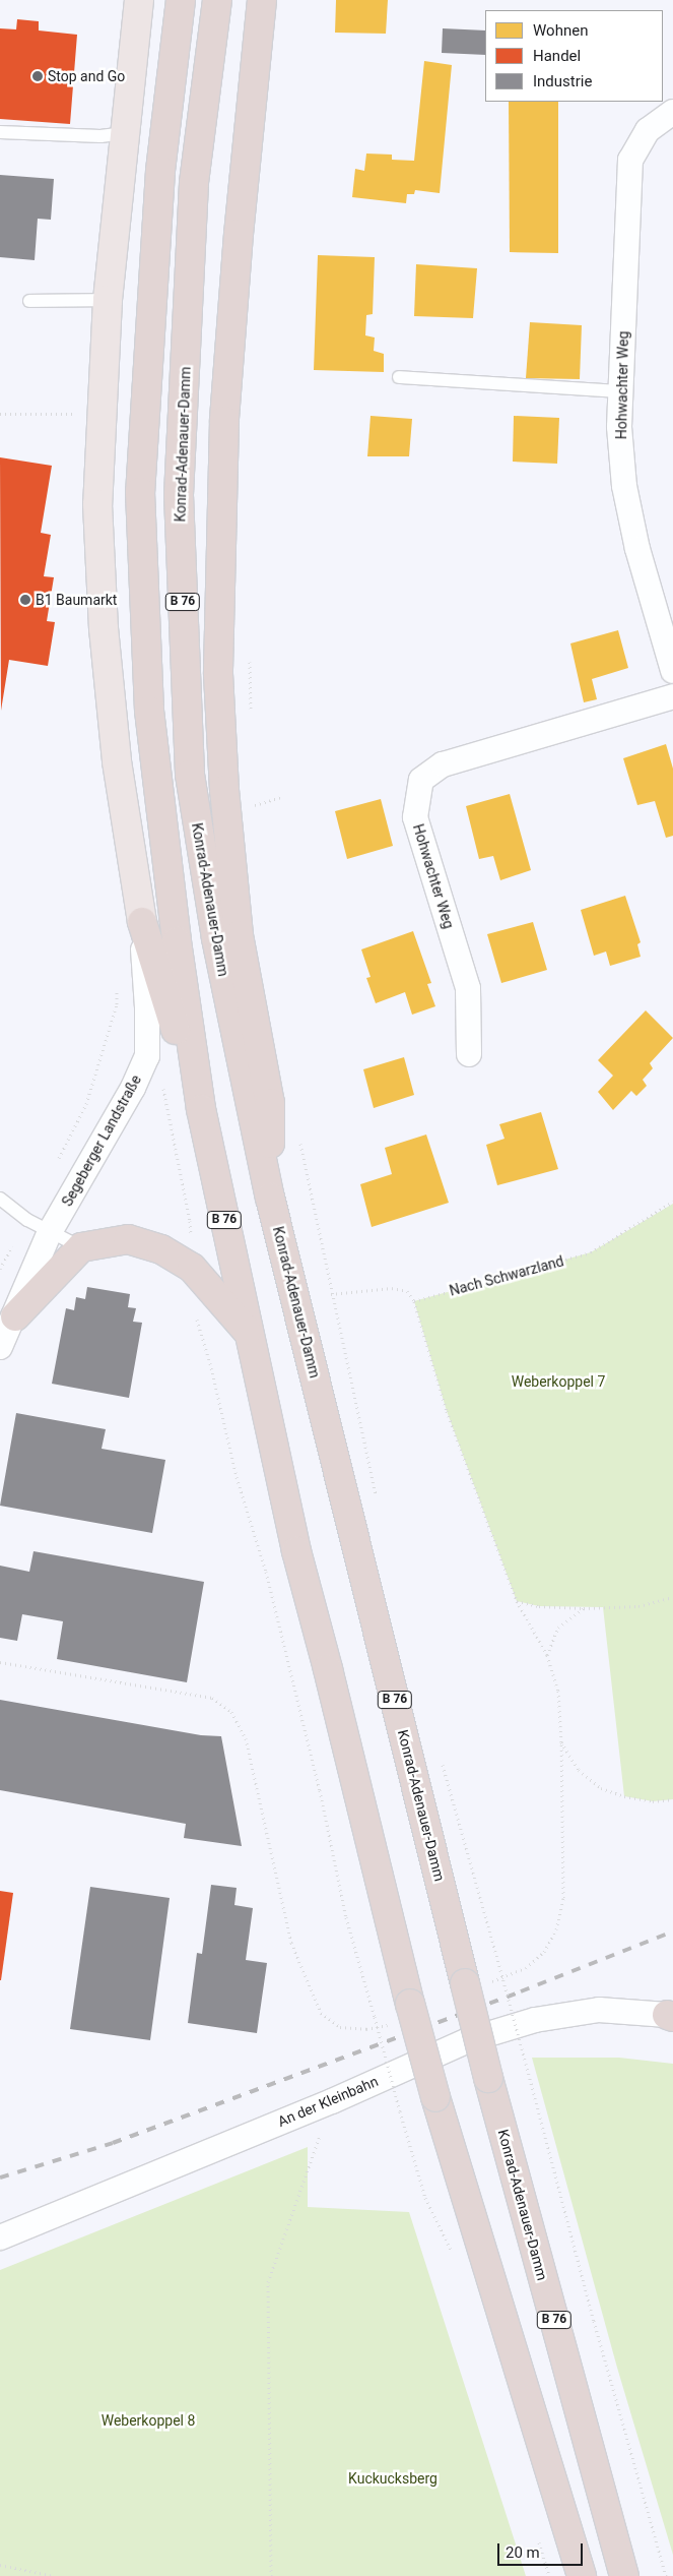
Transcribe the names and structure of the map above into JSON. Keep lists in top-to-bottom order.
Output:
{
  "streets": {
    "highway": ["Konrad-Adenauer-Damm", "B 76"],
    "street": ["Hohwachter Weg", "Segeberger Landstraße", "An der Kleinbahn"],
    "path": ["Nach Schwarzland"]
  },
  "crossings": [
    ["Konrad-Adenauer-Damm", "B 76"],
    ["B 76", "Segeberger Landstraße"]
  ],
  "parks": ["Weberkoppel 7", "Weberkoppel 8", "Kuckucksberg"],
  "places": ["Stop and Go", "B1 Baumarkt"],
  "legend": ["Wohnen", "Handel", "Industrie"],
  "scale_bar": "20 m"
}
